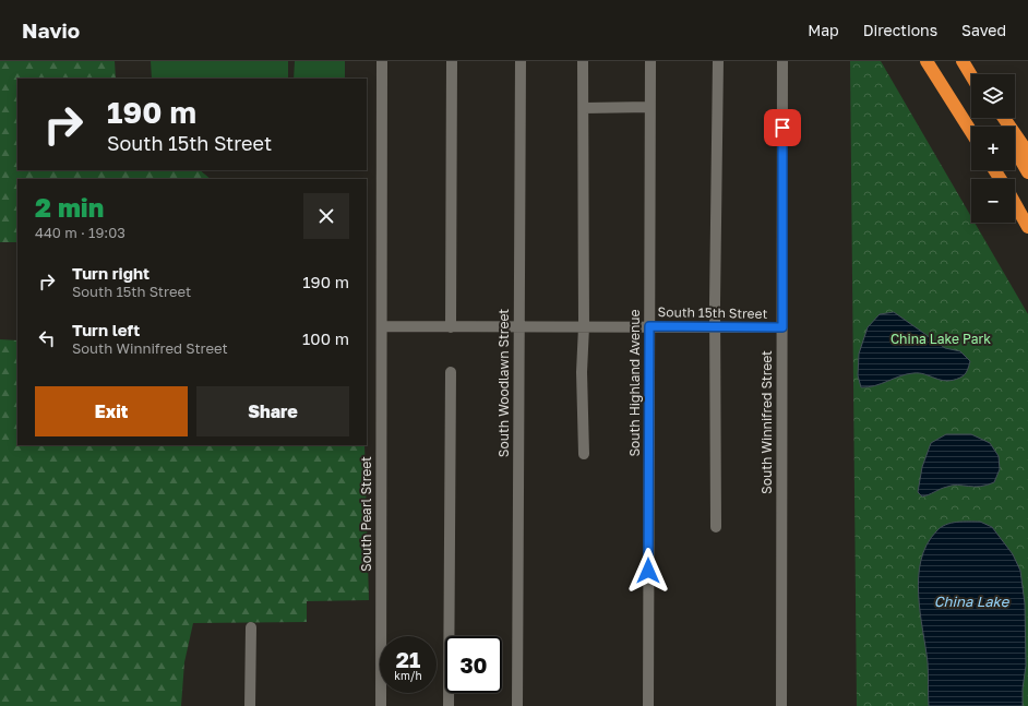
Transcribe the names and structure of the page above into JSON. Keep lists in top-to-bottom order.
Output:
{
  "streets": {
    "street": [
      "South 15th Street",
      "South Woodlawn Street",
      "South Highland Avenue",
      "South Winnifred Street",
      "South Pearl Street"
    ]
  },
  "crossings": [
    ["South 15th Street", "South Woodlawn Street"],
    ["South 15th Street", "South Highland Avenue"],
    ["South 15th Street", "South Winnifred Street"],
    ["South 15th Street", "South Pearl Street"]
  ],
  "water": ["China Lake"],
  "parks": ["China Lake Park"],
  "page": {
    "header": "Navio",
    "nav": ["Map", "Directions", "Saved"],
    "map_buttons": ["+", "−"],
    "turn": ["190 m", "South 15th Street"],
    "heading": ["2 min", "440 m · 19:03"],
    "list": [
      {
        "name": "Turn right",
        "note": "South 15th Street",
        "value": "190 m"
      },
      {
        "name": "Turn left",
        "note": "South Winnifred Street",
        "value": "100 m"
      }
    ],
    "buttons": ["Exit", "Share"],
    "speed": "21 km/h",
    "limit": "30"
  }
}
